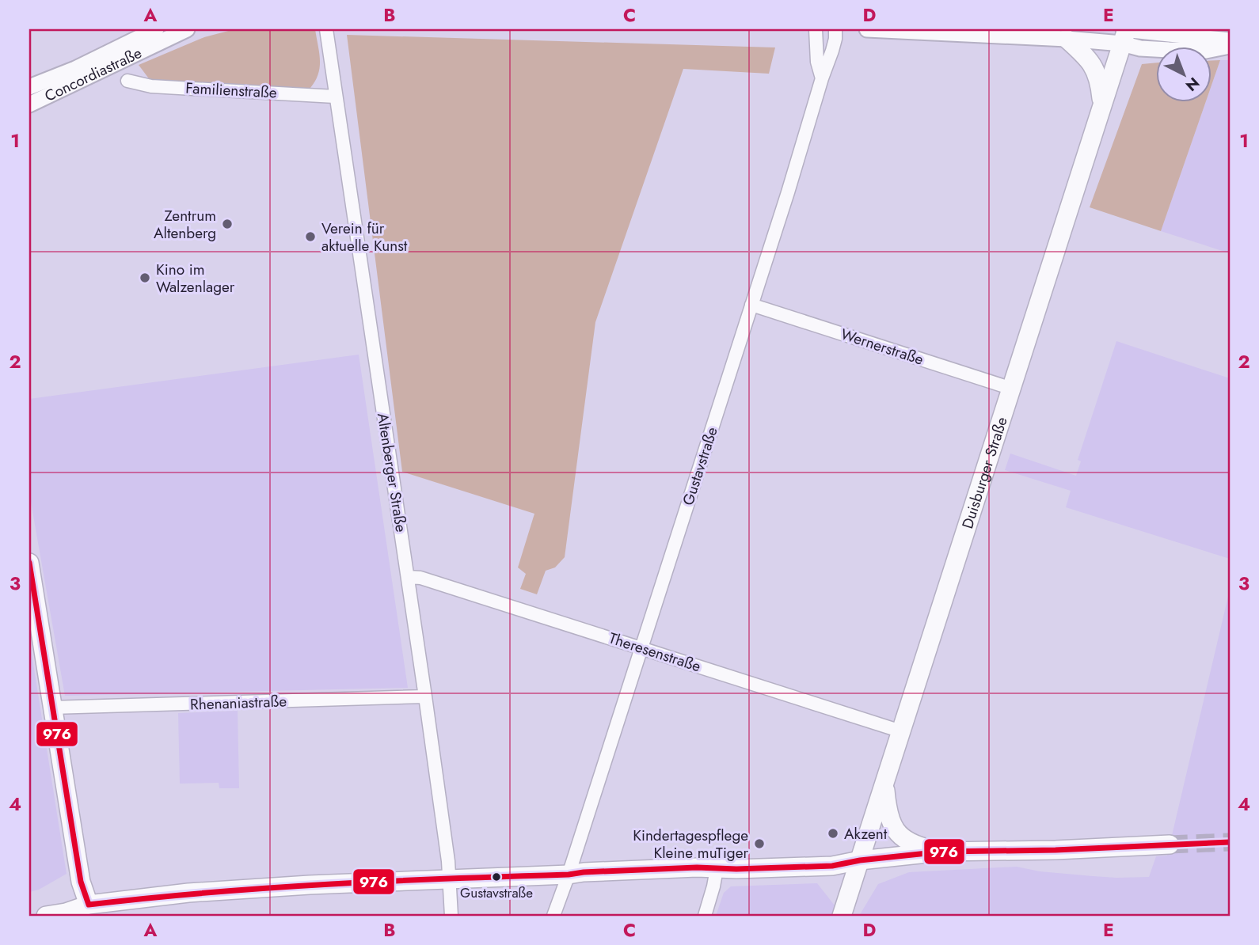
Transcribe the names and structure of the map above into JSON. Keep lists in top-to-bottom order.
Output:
{
  "streets": {
    "main road": ["Duisburger Straße"],
    "street": [
      "Concordiastraße",
      "Familienstraße",
      "Wernerstraße",
      "Gustavstraße",
      "Altenberger Straße",
      "Theresenstraße",
      "Rhenaniastraße"
    ]
  },
  "crossings": [
    ["Familienstraße", "Altenberger Straße"],
    ["Wernerstraße", "Gustavstraße"],
    ["Wernerstraße", "Duisburger Straße"],
    ["Gustavstraße", "Theresenstraße"],
    ["Altenberger Straße", "Theresenstraße"],
    ["Altenberger Straße", "Rhenaniastraße"],
    ["Duisburger Straße", "Theresenstraße"]
  ],
  "places": [
    "Zentrum Altenberg",
    "Verein für aktuelle Kunst",
    "Kino im Walzenlager",
    "Akzent",
    "Kindertagespflege Kleine muTiger",
    "Gustavstraße"
  ],
  "lines": ["transit line 976"],
  "north": "bottom right",
  "grid": {
    "columns": [
      "A",
      "B",
      "C",
      "D",
      "E"
    ],
    "rows": [
      "1",
      "2",
      "3",
      "4"
    ]
  }
}
